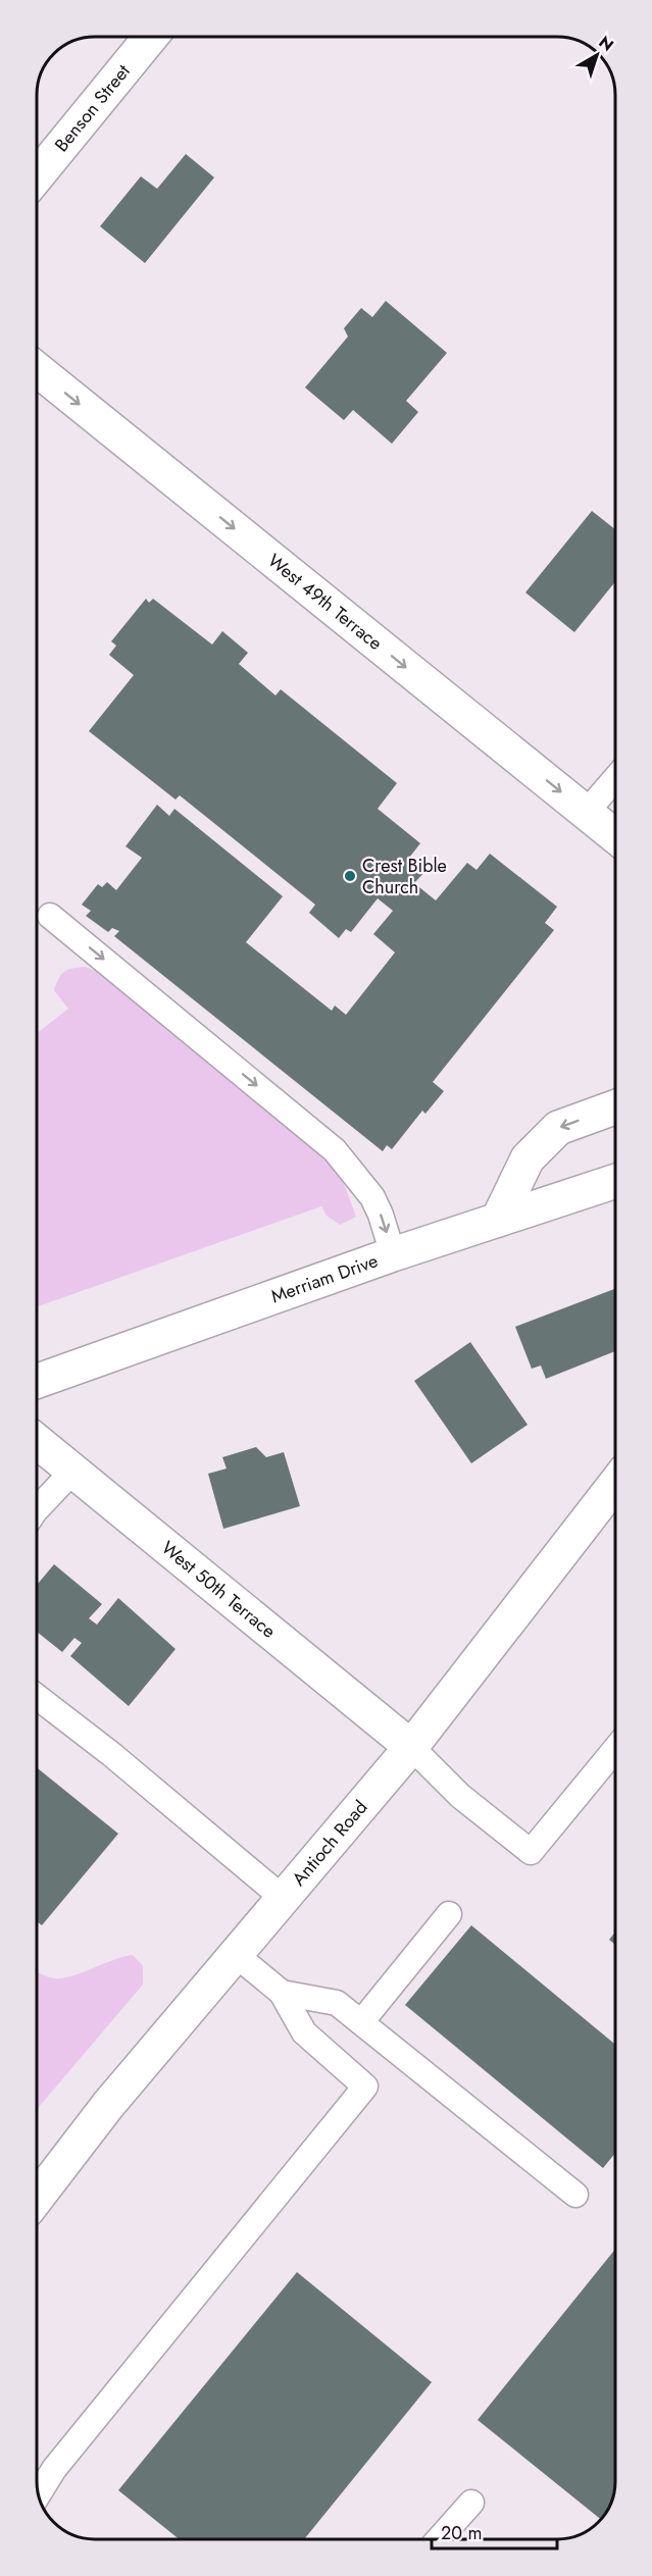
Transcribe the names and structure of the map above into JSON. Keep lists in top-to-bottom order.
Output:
{
  "streets": {
    "street": [
      "Benson Street",
      "West 49th Terrace",
      "Merriam Drive",
      "West 50th Terrace",
      "Antioch Road"
    ]
  },
  "crossings": [
    ["West 50th Terrace", "Antioch Road"]
  ],
  "one_way": ["West 49th Terrace"],
  "places": ["Crest Bible Church"],
  "scale_bar": "20 m",
  "north": "top right"
}
